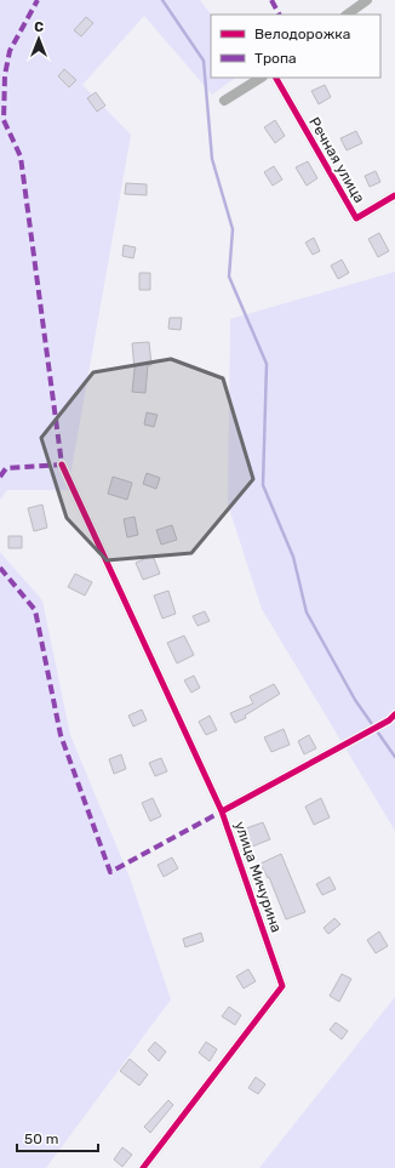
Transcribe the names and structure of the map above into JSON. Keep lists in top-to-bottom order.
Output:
{
  "streets": {
    "street": ["Речная улица", "улица Мичурина"]
  },
  "legend": ["Велодорожка", "Тропа"],
  "scale_bar": "50 m",
  "north": "top"
}
